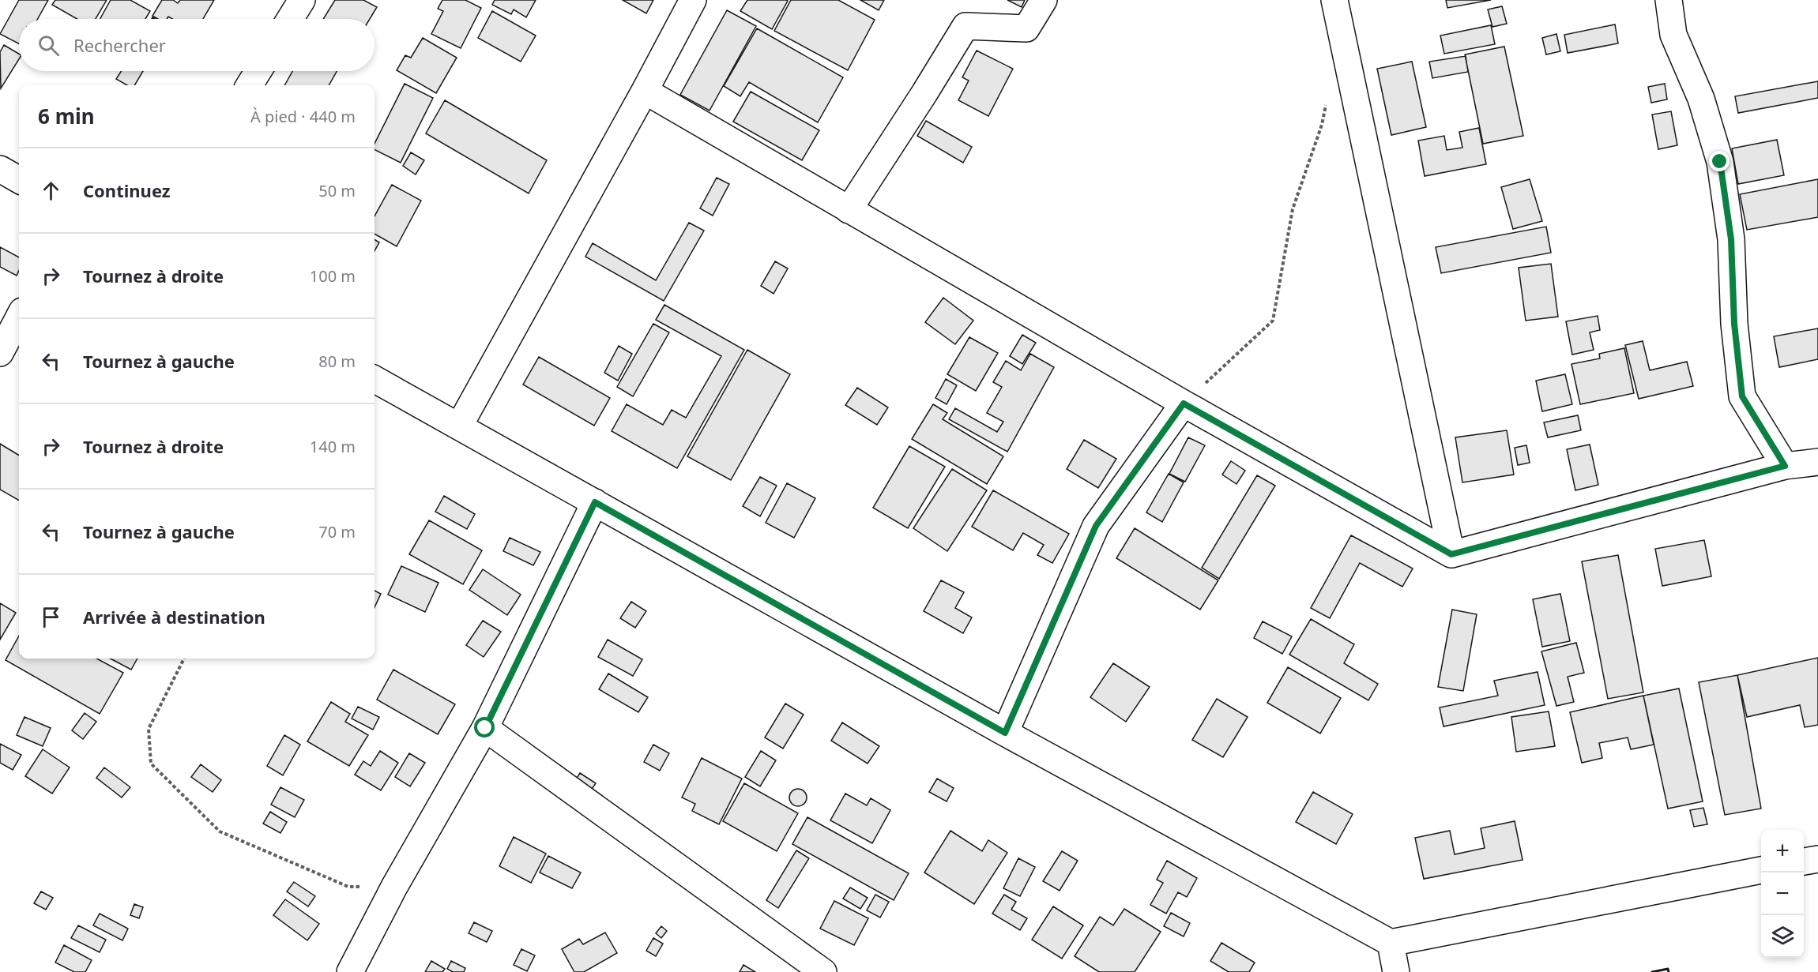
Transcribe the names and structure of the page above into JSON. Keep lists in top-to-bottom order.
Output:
{
  "page": {
    "search": "Rechercher",
    "heading": ["6 min", "À pied · 440 m"],
    "list": [
      ["Continuez", "50 m"],
      ["Tournez à droite", "100 m"],
      ["Tournez à gauche", "80 m"],
      ["Tournez à droite", "140 m"],
      ["Tournez à gauche", "70 m"],
      "Arrivée à destination"
    ],
    "map_buttons": ["+", "−"]
  }
}
